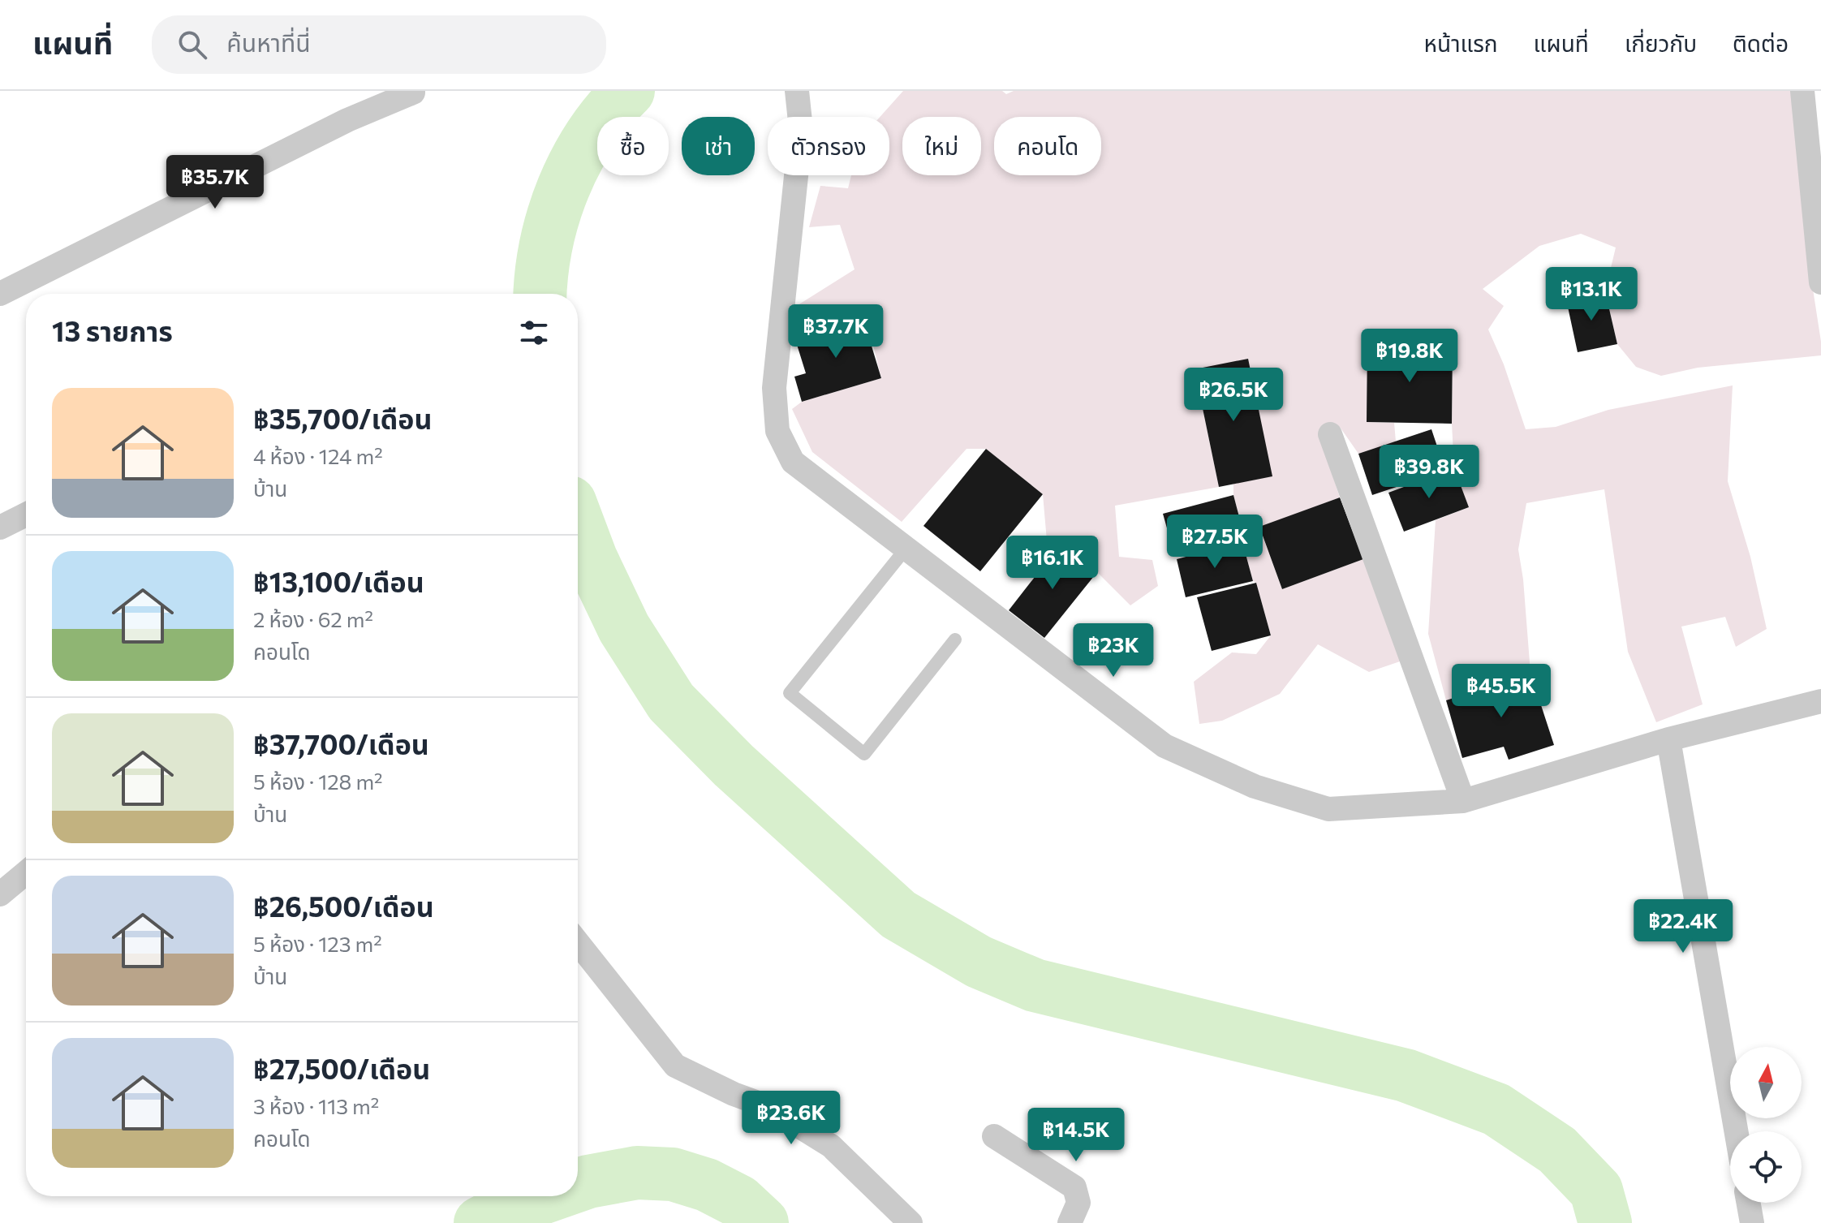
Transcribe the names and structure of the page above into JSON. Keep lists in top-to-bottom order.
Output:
{
  "north": "top",
  "page": {
    "header": "แผนที่",
    "search": "ค้นหาที่นี่",
    "nav": [
      "หน้าแรก",
      "แผนที่",
      "เกี่ยวกับ",
      "ติดต่อ"
    ],
    "chip": [
      "ซื้อ",
      "เช่า",
      "ตัวกรอง",
      "ใหม่",
      "คอนโด"
    ],
    "price": [
      "฿35.7K",
      "฿13.1K",
      "฿37.7K",
      "฿19.8K",
      "฿26.5K",
      "฿39.8K",
      "฿27.5K",
      "฿16.1K",
      "฿23K",
      "฿45.5K",
      "฿22.4K",
      "฿23.6K",
      "฿14.5K"
    ],
    "heading": "13 รายการ",
    "list": [
      {
        "name": "฿35,700/เดือน",
        "note": "4 ห้อง · 124 m² · บ้าน"
      },
      {
        "name": "฿13,100/เดือน",
        "note": "2 ห้อง · 62 m² · คอนโด"
      },
      {
        "name": "฿37,700/เดือน",
        "note": "5 ห้อง · 128 m² · บ้าน"
      },
      {
        "name": "฿26,500/เดือน",
        "note": "5 ห้อง · 123 m² · บ้าน"
      },
      {
        "name": "฿27,500/เดือน",
        "note": "3 ห้อง · 113 m² · คอนโด"
      }
    ]
  }
}
